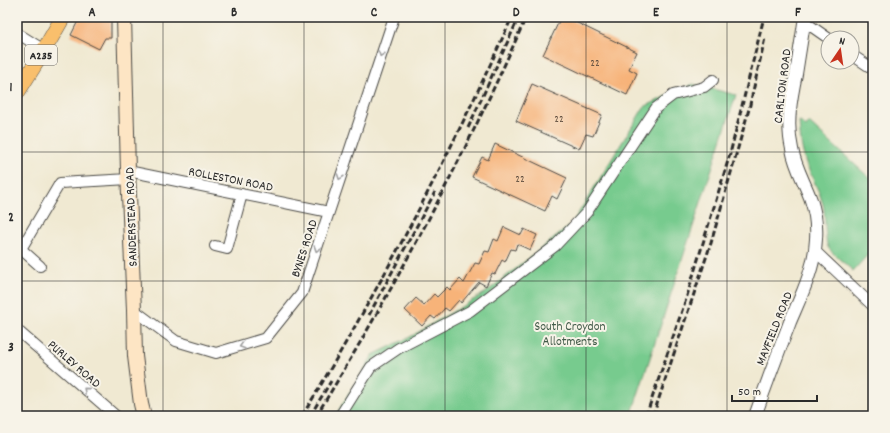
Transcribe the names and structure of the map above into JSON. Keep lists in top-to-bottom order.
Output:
{
  "streets": {
    "main road": ["A235", "SANDERSTEAD ROAD"],
    "street": [
      "CARLTON ROAD",
      "ROLLESTON ROAD",
      "BYNES ROAD",
      "MAYFIELD ROAD",
      "PURLEY ROAD"
    ]
  },
  "crossings": [
    ["CARLTON ROAD", "MAYFIELD ROAD"],
    ["ROLLESTON ROAD", "SANDERSTEAD ROAD"],
    ["ROLLESTON ROAD", "BYNES ROAD"],
    ["SANDERSTEAD ROAD", "BYNES ROAD"]
  ],
  "one_way": ["PURLEY ROAD"],
  "parks": ["South Croydon Allotments"],
  "house_numbers": ["22", "22", "22"],
  "scale_bar": "50 m",
  "north": "top",
  "grid": {
    "columns": [
      "A",
      "B",
      "C",
      "D",
      "E",
      "F"
    ],
    "rows": ["1", "2", "3"]
  }
}
